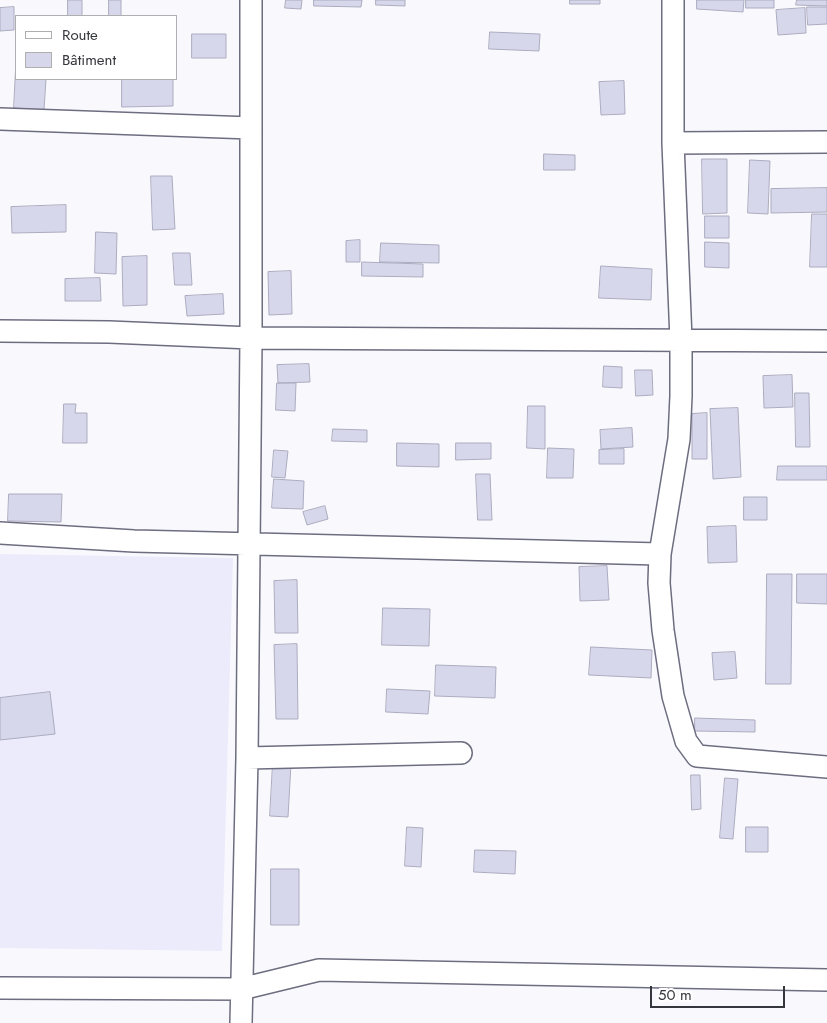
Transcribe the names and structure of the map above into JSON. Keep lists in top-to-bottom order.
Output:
{
  "legend": ["Route", "Bâtiment"],
  "scale_bar": "50 m"
}
